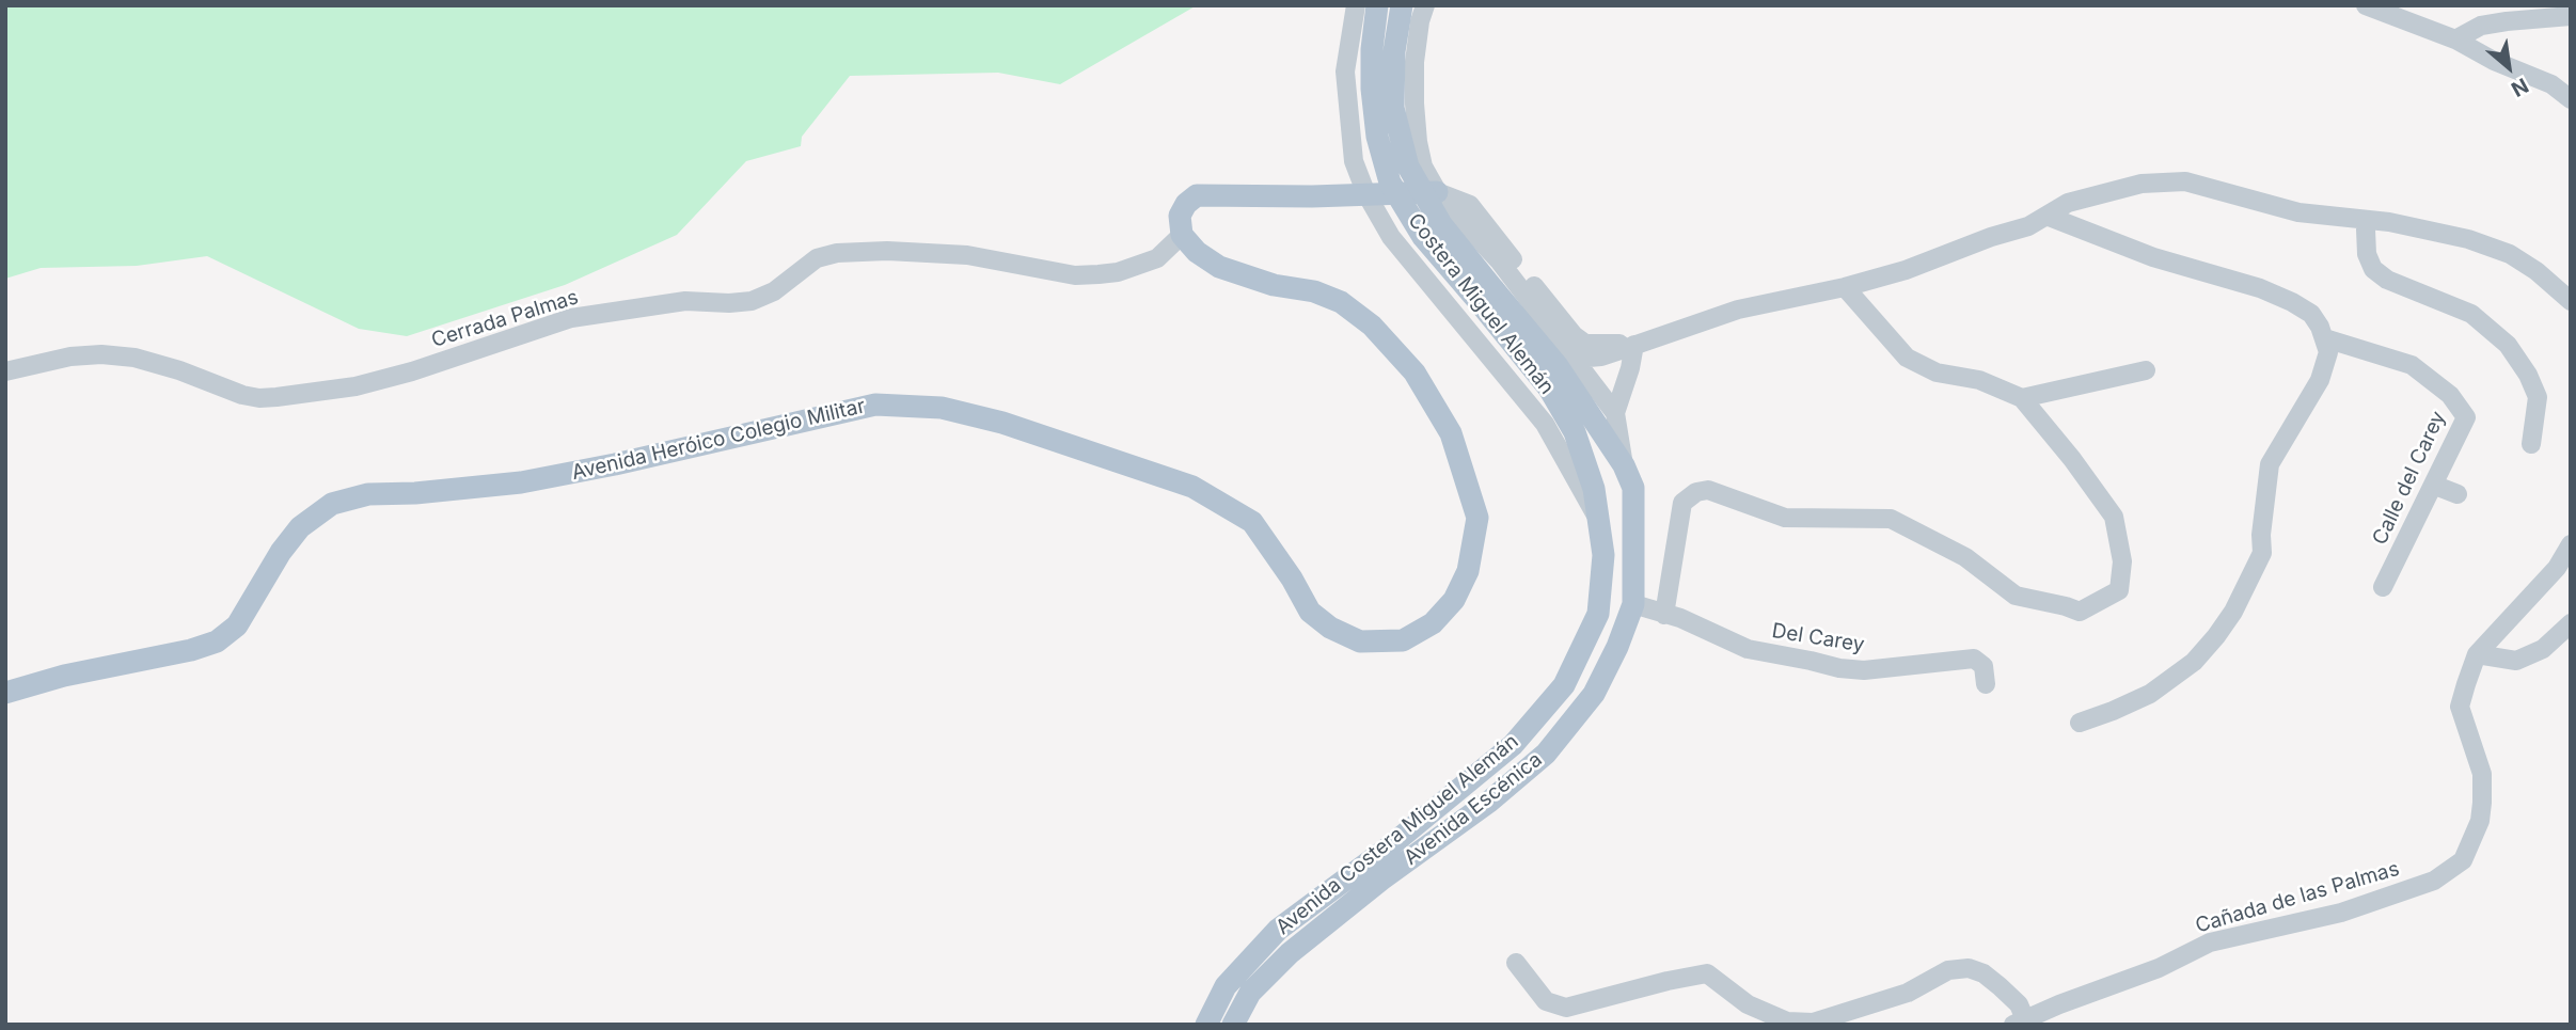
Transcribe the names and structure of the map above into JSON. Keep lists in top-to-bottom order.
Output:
{
  "streets": {
    "main road": [
      "Costera Miguel Alemán",
      "Avenida Heróico Colegio Militar",
      "Avenida Escénica",
      "Avenida Costera Miguel Alemán"
    ],
    "street": [
      "Cerrada Palmas",
      "Calle del Carey",
      "Del Carey",
      "Cañada de las Palmas"
    ]
  },
  "crossings": [
    ["Costera Miguel Alemán", "Avenida Escénica"],
    ["Costera Miguel Alemán", "Avenida Costera Miguel Alemán"],
    ["Cerrada Palmas", "Avenida Heróico Colegio Militar"],
    ["Del Carey", "Avenida Escénica"]
  ],
  "north": "bottom right"
}
